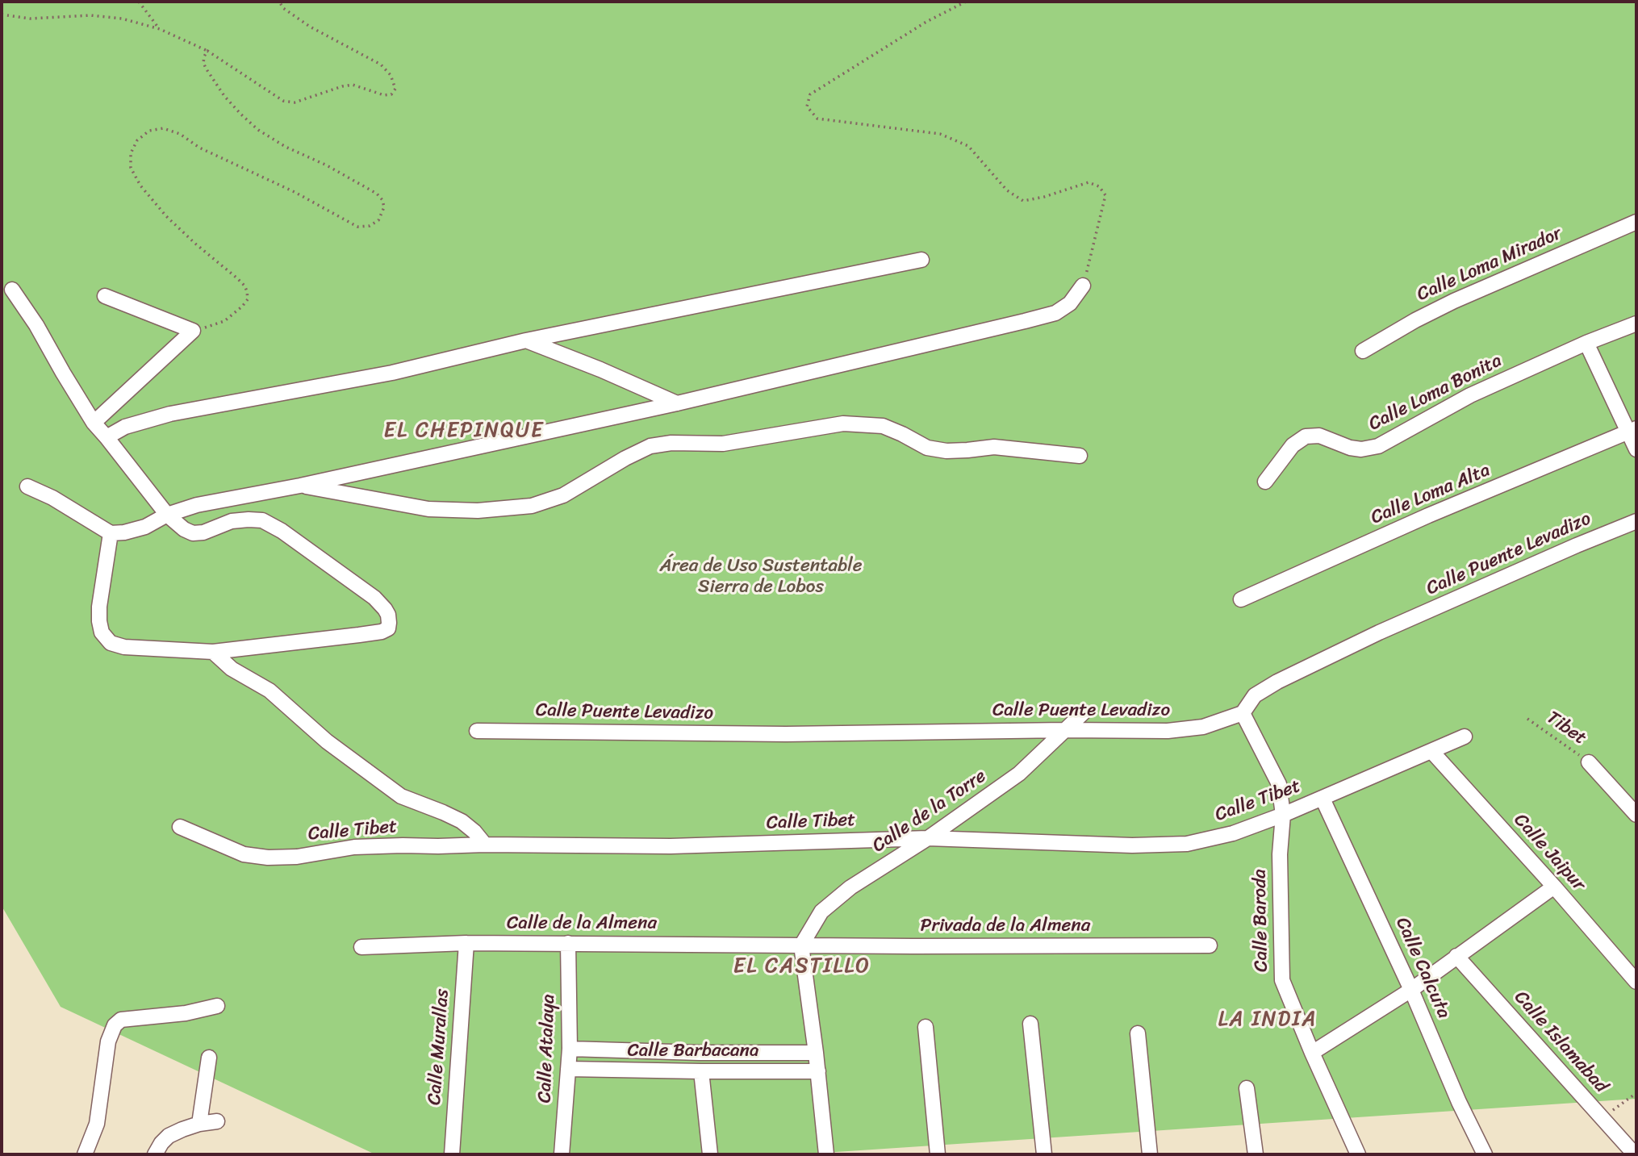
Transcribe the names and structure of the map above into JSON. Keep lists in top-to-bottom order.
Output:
{
  "streets": {
    "street": [
      "Calle Loma Mirador",
      "Calle Loma Bonita",
      "Calle Loma Alta",
      "Calle Puente Levadizo",
      "Calle Tibet",
      "Calle de la Torre",
      "Calle Jaipur",
      "Calle Baroda",
      "Calle de la Almena",
      "Privada de la Almena",
      "Calle Calcuta",
      "Calle Islamabad",
      "Calle Murallas",
      "Calle Atalaya",
      "Calle Barbacana"
    ],
    "path": ["Tibet"]
  },
  "crossings": [
    ["Calle Puente Levadizo", "Calle de la Torre"],
    ["Calle Puente Levadizo", "Calle Baroda"],
    ["Calle Tibet", "Calle de la Torre"],
    ["Calle Tibet", "Calle Jaipur"],
    ["Calle Tibet", "Calle Baroda"],
    ["Calle Tibet", "Calle Calcuta"],
    ["Calle de la Torre", "Calle de la Almena"],
    ["Calle de la Torre", "Privada de la Almena"],
    ["Calle de la Almena", "Privada de la Almena"],
    ["Calle de la Almena", "Calle Murallas"],
    ["Calle de la Almena", "Calle Atalaya"],
    ["Calle Atalaya", "Calle Barbacana"]
  ],
  "districts": ["EL CHEPINQUE", "EL CASTILLO", "LA INDIA"],
  "parks": ["Área de Uso Sustentable Sierra de Lobos"]
}
